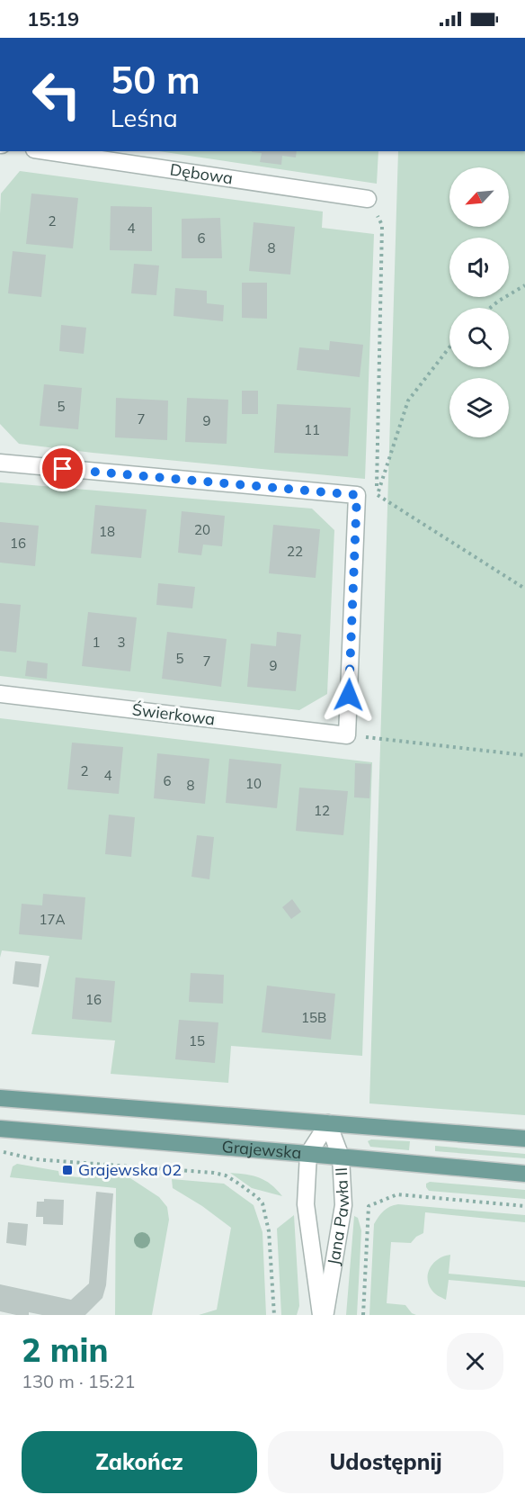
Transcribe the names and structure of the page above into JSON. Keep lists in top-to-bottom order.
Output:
{
  "streets": {
    "main road": ["Grajewska"],
    "street": ["Dębowa", "Świerkowa", "Jana Pawła II"]
  },
  "crossings": [
    ["Grajewska", "Jana Pawła II"]
  ],
  "places": {
    "transit": ["Grajewska 02"]
  },
  "house_numbers": [
    "2",
    "4",
    "6",
    "8",
    "5",
    "7",
    "9",
    "11",
    "20",
    "18",
    "16",
    "22",
    "1",
    "3",
    "5",
    "7",
    "9",
    "2",
    "4",
    "6",
    "10",
    "8",
    "12",
    "17A",
    "16",
    "15B",
    "15"
  ],
  "north": "bottom left",
  "page": {
    "status": "15:19",
    "turn": ["50 m", "Leśna"],
    "heading": ["2 min", "130 m · 15:21"],
    "buttons": ["Zakończ", "Udostępnij"]
  }
}
